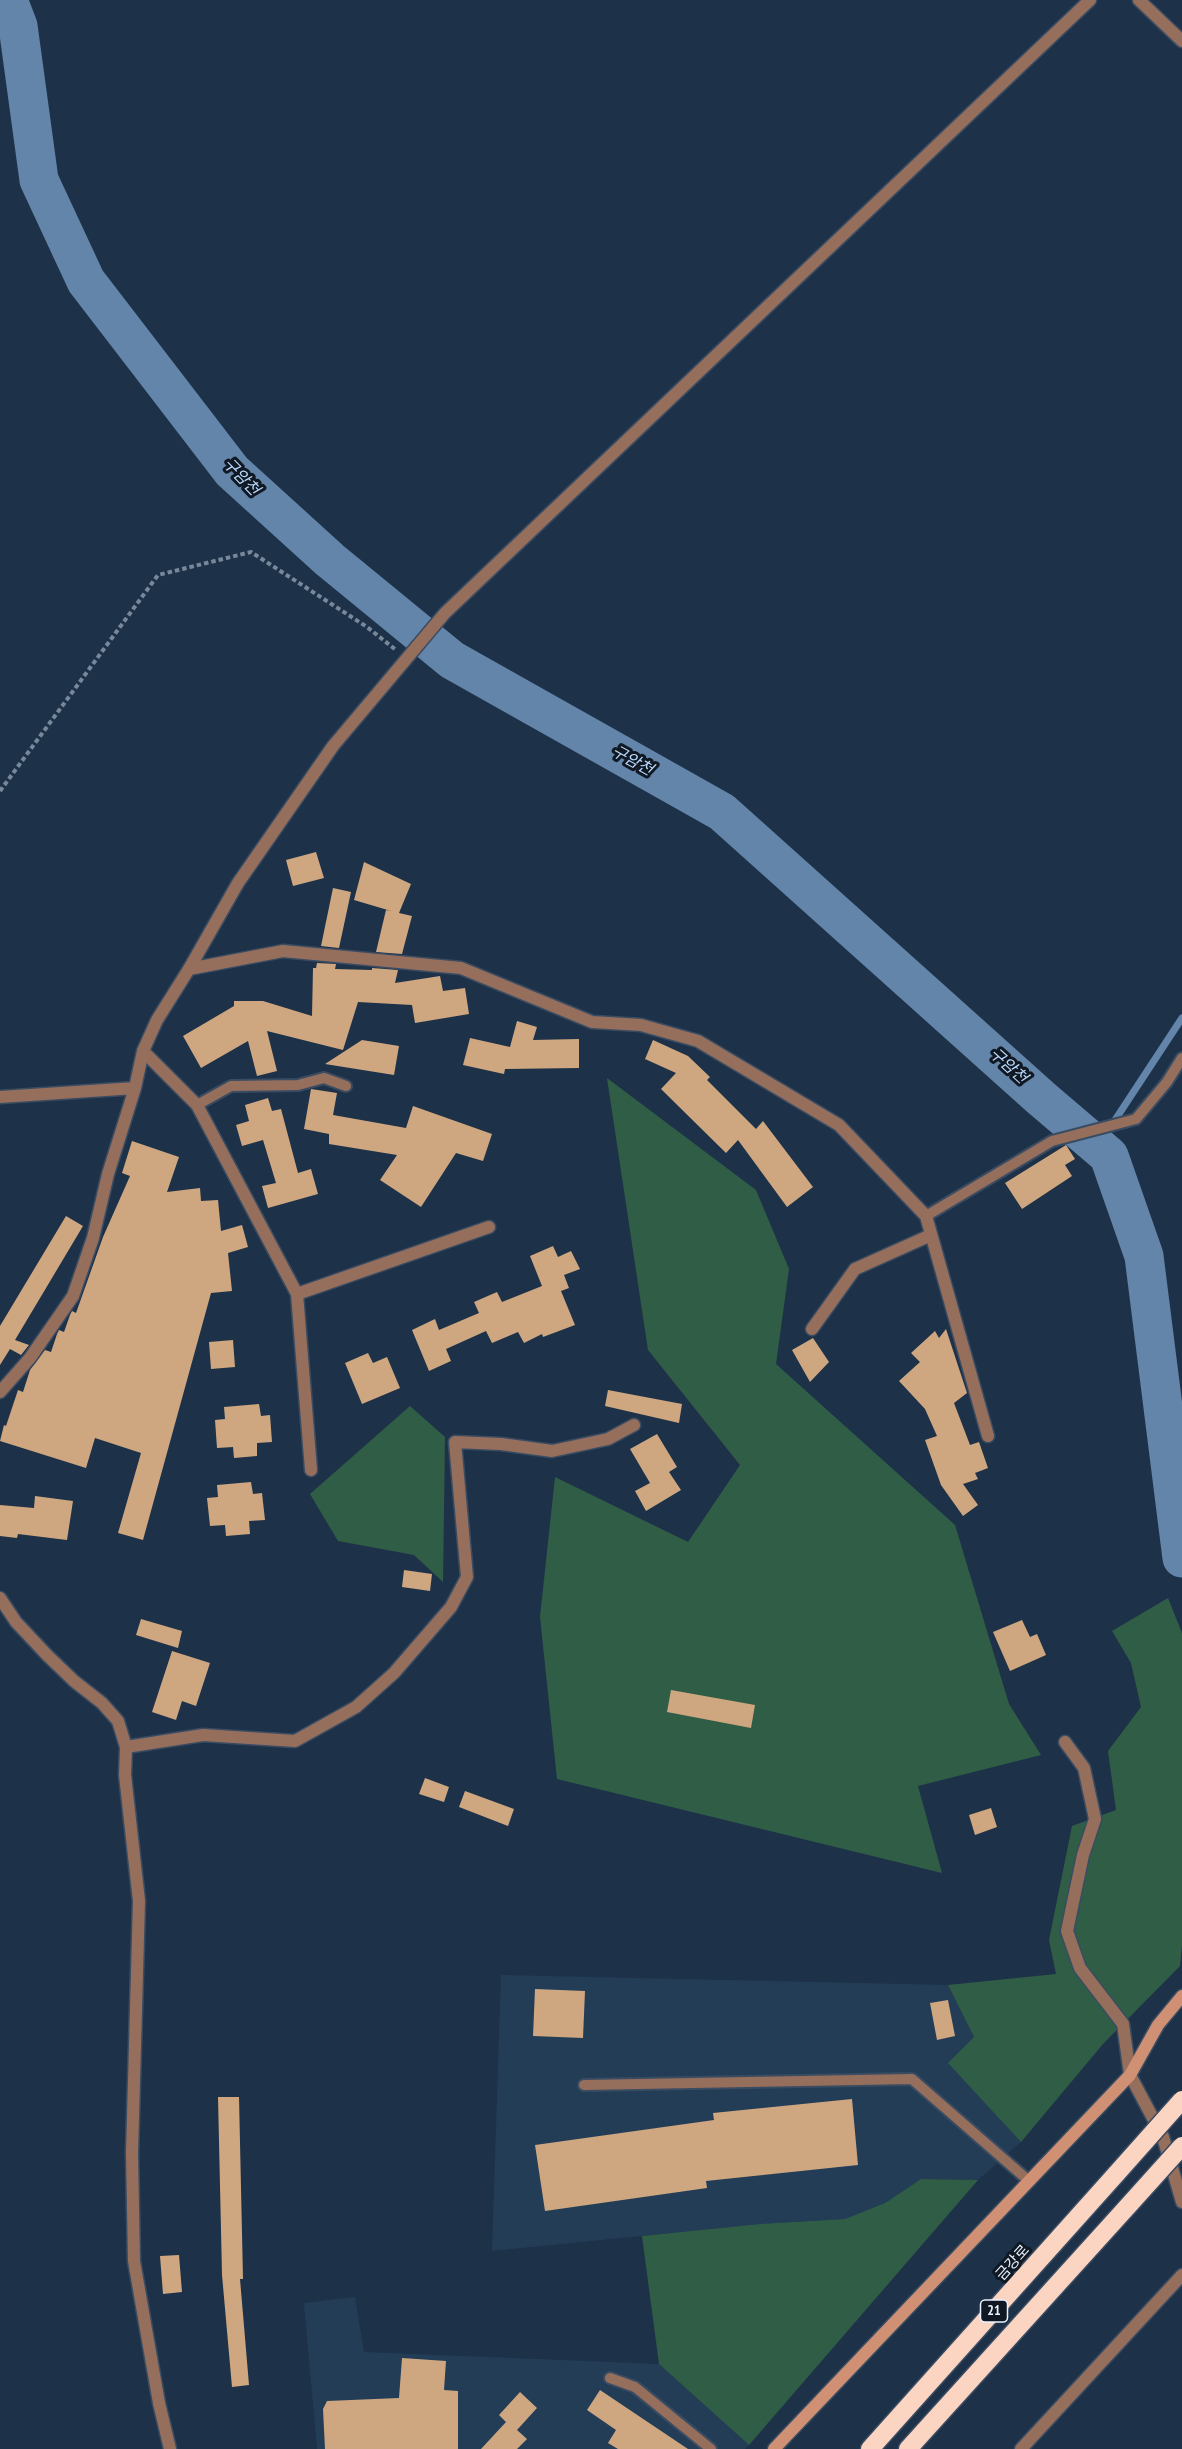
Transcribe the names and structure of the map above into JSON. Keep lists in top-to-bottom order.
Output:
{
  "streets": {
    "highway": ["금강로", "21"]
  },
  "water": ["구암천"]
}
